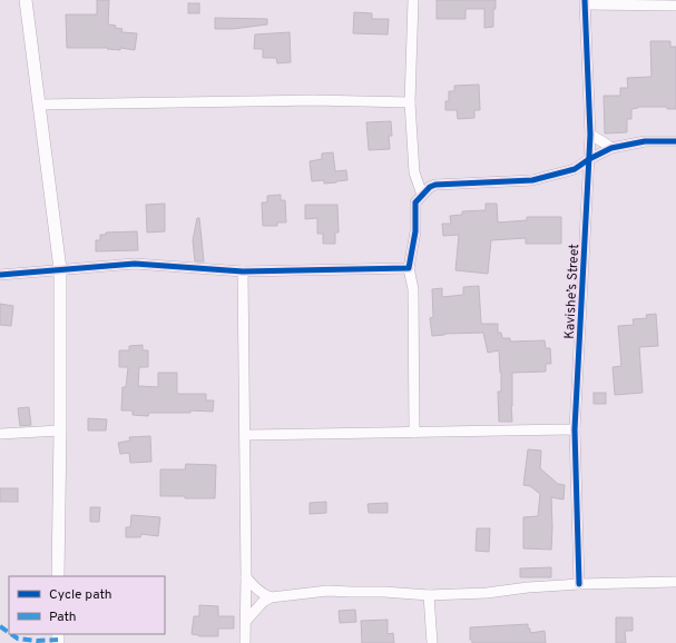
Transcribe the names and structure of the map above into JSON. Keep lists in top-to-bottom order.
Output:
{
  "streets": {
    "street": ["Kavishe’s Street"]
  },
  "legend": ["Cycle path", "Path"]
}
